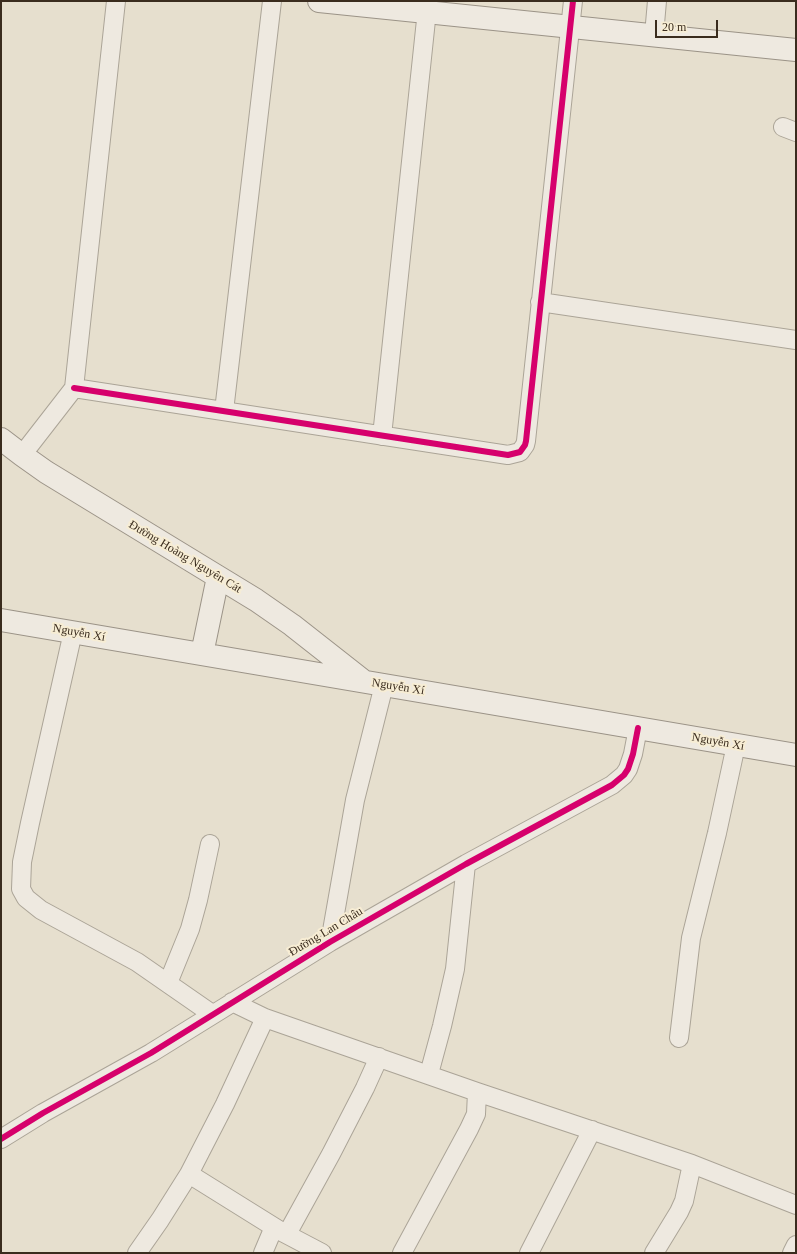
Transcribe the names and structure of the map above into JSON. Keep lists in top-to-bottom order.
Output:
{
  "streets": {
    "main road": ["Đường Hoàng Nguyên Cát", "Nguyễn Xí"],
    "street": ["Đường Lan Châu"]
  },
  "crossings": [
    ["Đường Hoàng Nguyên Cát", "Nguyễn Xí"],
    ["Nguyễn Xí", "Đường Lan Châu"]
  ],
  "scale_bar": "20 m"
}
